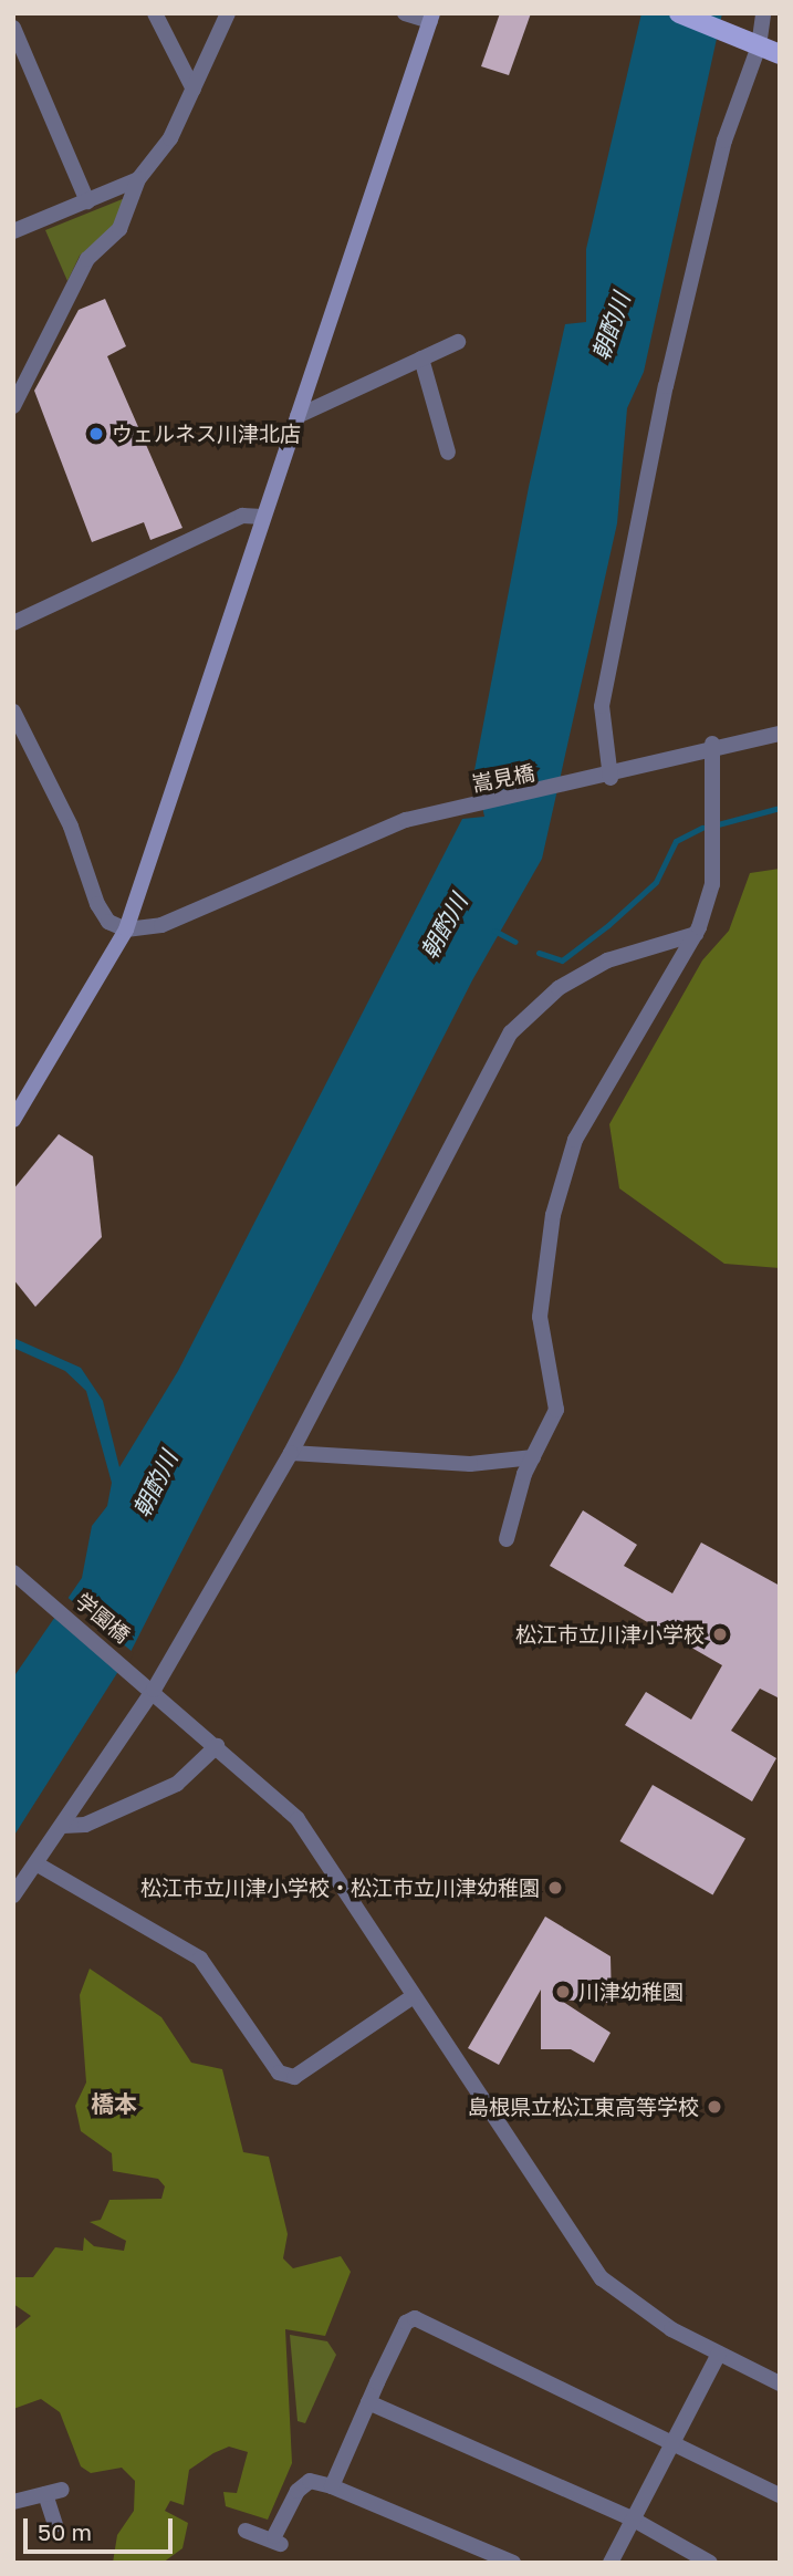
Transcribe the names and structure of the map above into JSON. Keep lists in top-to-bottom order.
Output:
{
  "streets": {
    "street": ["嵩見橋", "学園橋"]
  },
  "districts": ["橋本"],
  "water": ["朝酌川"],
  "places": [
    "ウェルネス川津北店",
    "松江市立川津小学校",
    "松江市立川津小学校・松江市立川津幼稚園",
    "川津幼稚園",
    "島根県立松江東高等学校"
  ],
  "scale_bar": "50 m"
}
